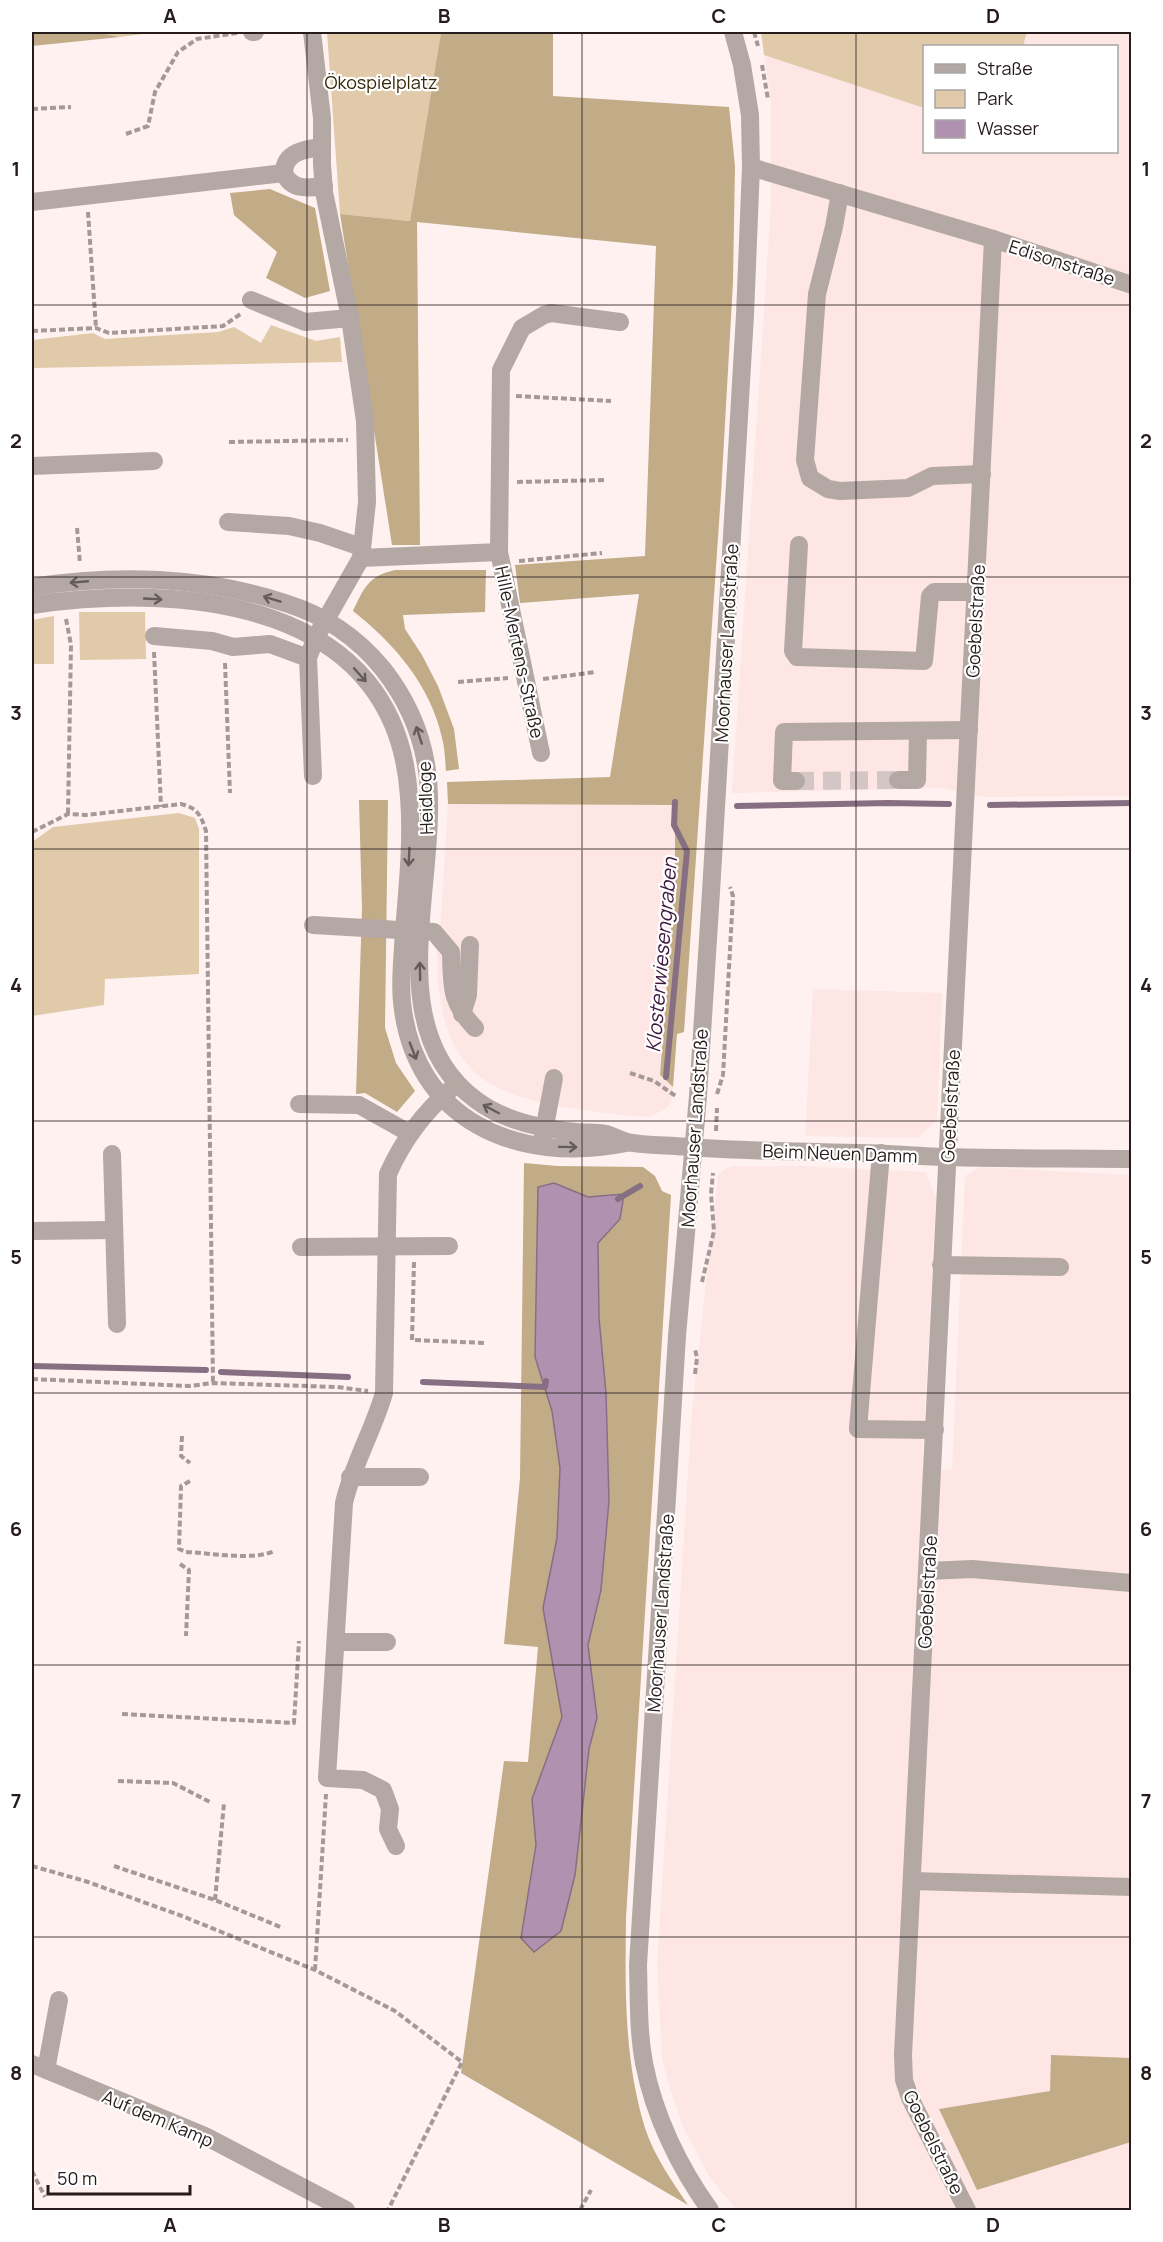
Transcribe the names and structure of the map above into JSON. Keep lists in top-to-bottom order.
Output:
{
  "streets": {
    "street": [
      "Edisonstraße",
      "Goebelstraße",
      "Moorhauser Landstraße",
      "Hille-Mertens-Straße",
      "Heidloge",
      "Beim Neuen Damm",
      "Auf dem Kamp"
    ]
  },
  "crossings": [
    ["Edisonstraße", "Goebelstraße"],
    ["Goebelstraße", "Beim Neuen Damm"],
    ["Moorhauser Landstraße", "Heidloge"],
    ["Moorhauser Landstraße", "Beim Neuen Damm"],
    ["Heidloge", "Beim Neuen Damm"]
  ],
  "water": ["Klosterwiesengraben"],
  "parks": ["Ökospielplatz"],
  "legend": ["Straße", "Park", "Wasser"],
  "scale_bar": "50 m",
  "grid": {
    "columns": [
      "A",
      "B",
      "C",
      "D"
    ],
    "rows": [
      "1",
      "2",
      "3",
      "4",
      "5",
      "6",
      "7",
      "8"
    ]
  }
}
